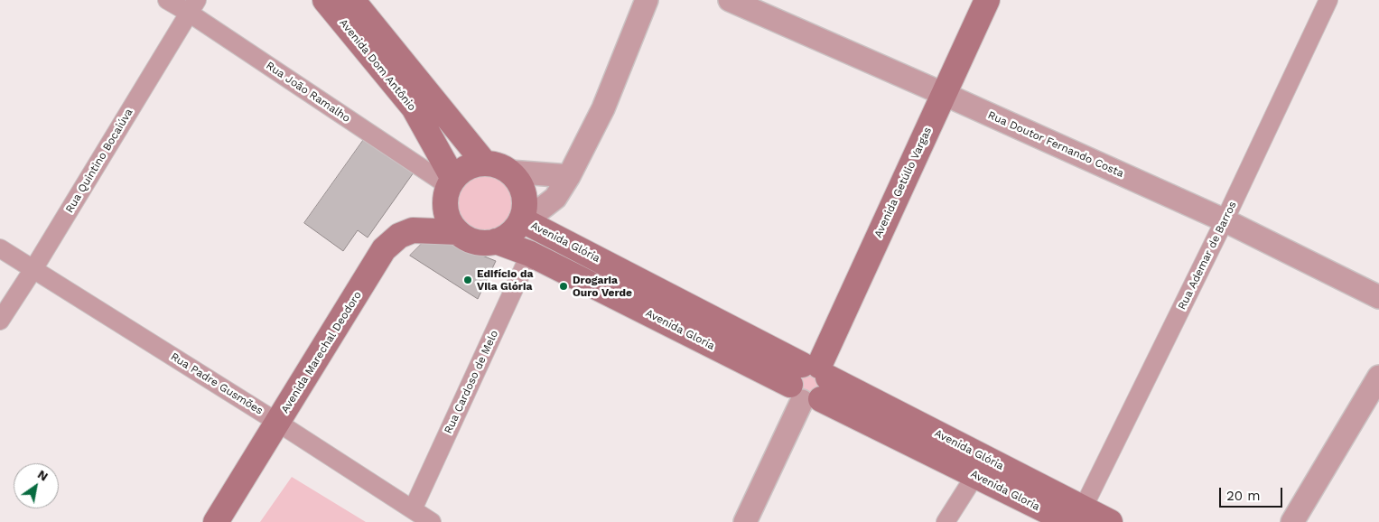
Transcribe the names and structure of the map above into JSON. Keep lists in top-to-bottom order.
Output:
{
  "streets": {
    "main road": [
      "Avenida Dom Antônio",
      "Avenida Getúlio Vargas",
      "Avenida Glória",
      "Avenida Gloria",
      "Avenida Marechal Deodoro"
    ],
    "street": [
      "Rua João Ramalho",
      "Rua Doutor Fernando Costa",
      "Rua Quintino Bocaiúva",
      "Rua Ademar de Barros",
      "Rua Cardoso de Melo",
      "Rua Padre Gusmões"
    ]
  },
  "crossings": [
    ["Avenida Dom Antônio", "Rua João Ramalho"],
    ["Avenida Dom Antônio", "Avenida Glória"],
    ["Avenida Dom Antônio", "Avenida Gloria"],
    ["Avenida Dom Antônio", "Avenida Marechal Deodoro"],
    ["Rua João Ramalho", "Rua Quintino Bocaiúva"],
    ["Rua João Ramalho", "Avenida Glória"],
    ["Rua João Ramalho", "Avenida Gloria"],
    ["Rua João Ramalho", "Avenida Marechal Deodoro"],
    ["Rua Doutor Fernando Costa", "Avenida Getúlio Vargas"],
    ["Rua Doutor Fernando Costa", "Rua Ademar de Barros"],
    ["Rua Quintino Bocaiúva", "Rua Padre Gusmões"],
    ["Avenida Getúlio Vargas", "Avenida Glória"],
    ["Avenida Getúlio Vargas", "Avenida Gloria"],
    ["Avenida Glória", "Rua Ademar de Barros"],
    ["Avenida Glória", "Avenida Gloria"],
    ["Avenida Glória", "Avenida Marechal Deodoro"],
    ["Rua Ademar de Barros", "Avenida Gloria"],
    ["Avenida Gloria", "Avenida Marechal Deodoro"],
    ["Avenida Gloria", "Rua Cardoso de Melo"],
    ["Avenida Marechal Deodoro", "Rua Padre Gusmões"],
    ["Rua Cardoso de Melo", "Rua Padre Gusmões"]
  ],
  "places": ["Edifício da Vila Glória", "Drogaria Ouro Verde"],
  "scale_bar": "20 m",
  "north": "top right"
}
